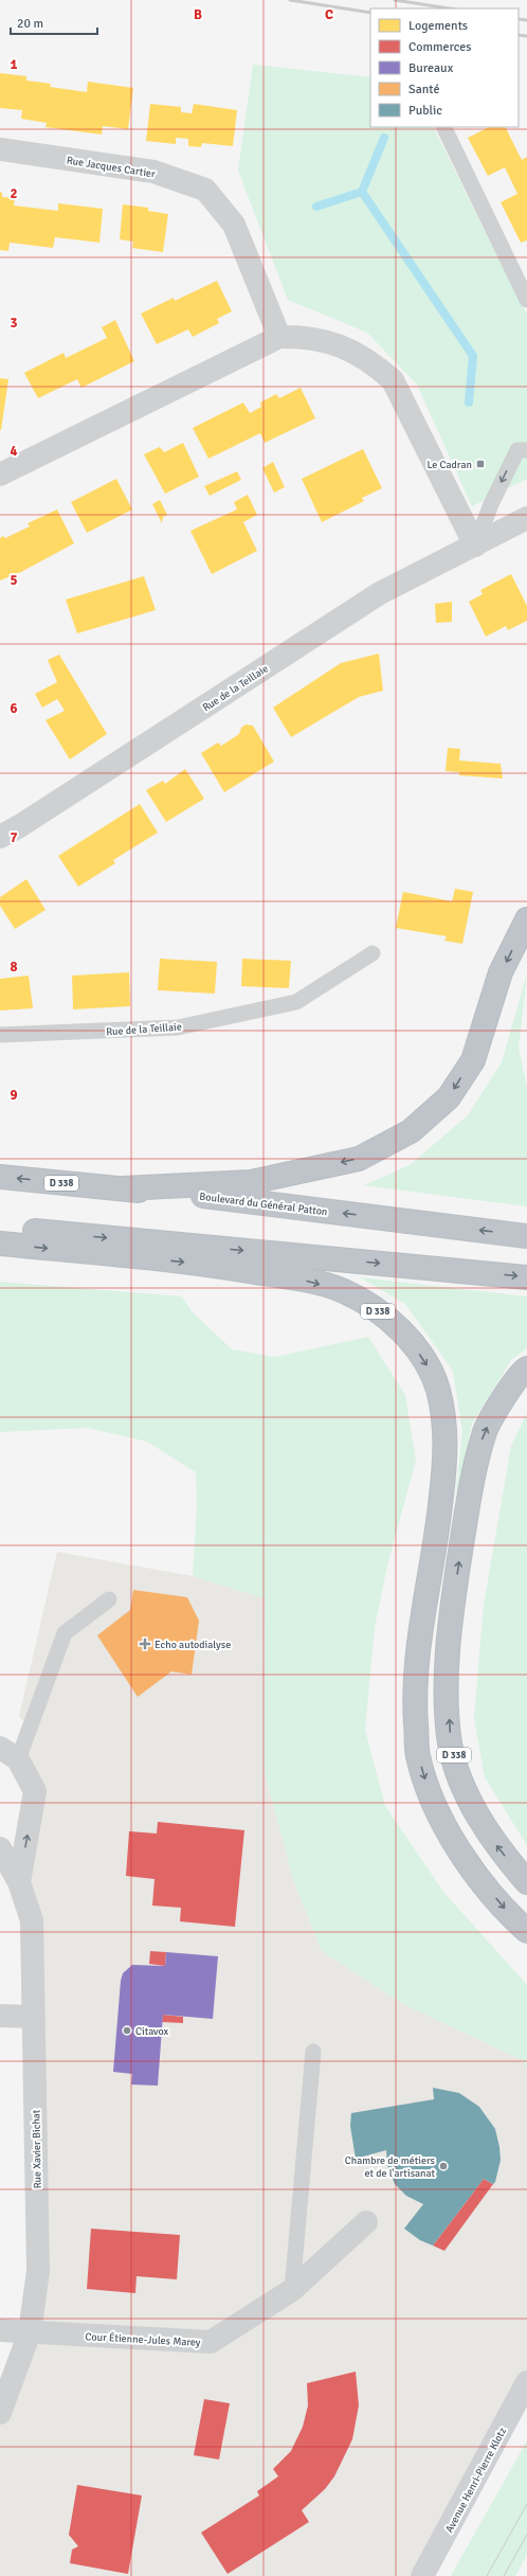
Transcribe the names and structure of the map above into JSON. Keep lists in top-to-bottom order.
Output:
{
  "streets": {
    "highway": ["D 338", "Boulevard du Général Patton"],
    "street": [
      "Rue Jacques Cartier",
      "Rue de la Teillaie",
      "Rue Xavier Bichat",
      "Cour Étienne-Jules Marey",
      "Avenue Henri-Pierre Klotz"
    ]
  },
  "crossings": [
    ["D 338", "Boulevard du Général Patton"],
    ["Rue Xavier Bichat", "Cour Étienne-Jules Marey"]
  ],
  "places": {
    "transit": ["Le Cadran"],
    "health": ["Echo autodialyse"],
    "other": ["Citavox", "Chambre de métiers et de l'artisanat"]
  },
  "legend": [
    "Logements",
    "Commerces",
    "Bureaux",
    "Santé",
    "Public"
  ],
  "scale_bar": "20 m",
  "grid": {
    "columns": ["B", "C"],
    "rows": [
      "1",
      "2",
      "3",
      "4",
      "5",
      "6",
      "7",
      "8",
      "9"
    ]
  }
}
